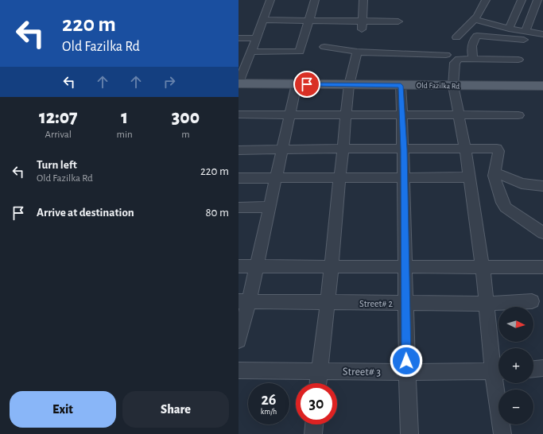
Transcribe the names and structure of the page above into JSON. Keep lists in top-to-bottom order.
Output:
{
  "streets": {
    "main road": ["Old Fazilka Rd"],
    "street": ["Street# 2", "Street# 3"]
  },
  "north": "right",
  "page": {
    "turn": ["220 m", "Old Fazilka Rd"],
    "eta": [
      "12:07",
      "Arrival",
      "1",
      "min",
      "300",
      "m"
    ],
    "list": [
      {
        "name": "Turn left",
        "note": "Old Fazilka Rd",
        "value": "220 m"
      },
      {
        "name": "Arrive at destination",
        "value": "80 m"
      }
    ],
    "map_buttons": ["+", "−"],
    "speed": "26 km/h",
    "limit": "30",
    "buttons": ["Exit", "Share"]
  }
}
